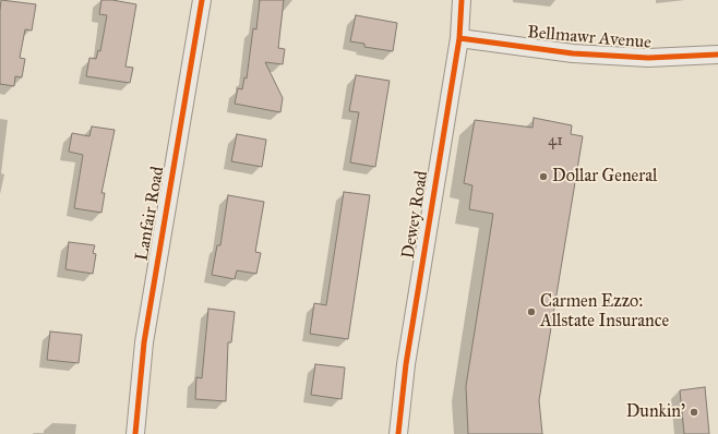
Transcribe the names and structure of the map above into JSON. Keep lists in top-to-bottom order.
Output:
{
  "streets": {
    "street": ["Bellmawr Avenue", "Lanfair Road", "Dewey Road"]
  },
  "crossings": [
    ["Bellmawr Avenue", "Dewey Road"]
  ],
  "places": ["Dollar General", "Carmen Ezzo: Allstate Insurance", "Dunkin'"],
  "house_numbers": ["41"]
}
